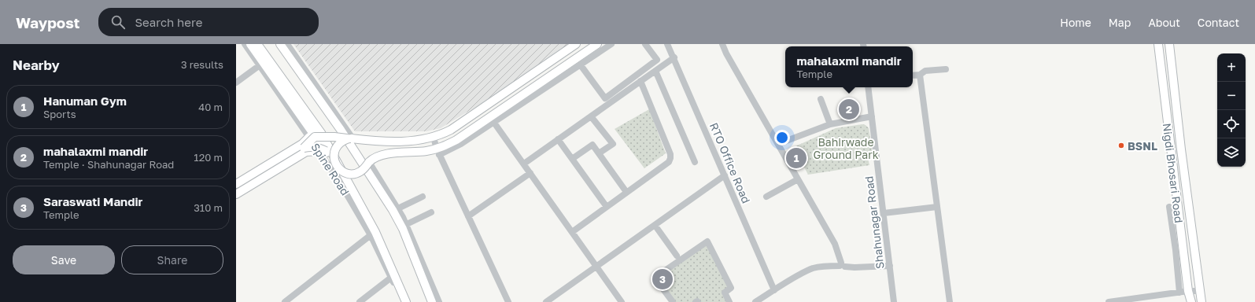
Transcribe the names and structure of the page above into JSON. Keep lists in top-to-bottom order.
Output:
{
  "streets": {
    "main road": ["Spine Road", "Nigdi Bhosari Road"],
    "street": ["RTO Office Road", "Shahunagar Road"]
  },
  "parks": ["Bahirwade Ground Park"],
  "places": ["BSNL"],
  "page": {
    "header": "Waypost",
    "search": "Search here",
    "nav": [
      "Home",
      "Map",
      "About",
      "Contact"
    ],
    "heading": ["Nearby", "3 results"],
    "popup": ["mahalaxmi mandir", "Temple"],
    "map_buttons": ["+", "−"],
    "list": [
      {
        "mark": "1",
        "name": "Hanuman Gym",
        "note": "Sports",
        "value": "40 m"
      },
      {
        "mark": "2",
        "name": "mahalaxmi mandir",
        "note": "Temple · Shahunagar Road",
        "value": "120 m"
      },
      {
        "mark": "3",
        "name": "Saraswati Mandir",
        "note": "Temple",
        "value": "310 m"
      }
    ],
    "pins": ["2", "1", "3"],
    "buttons": ["Save", "Share"]
  }
}
